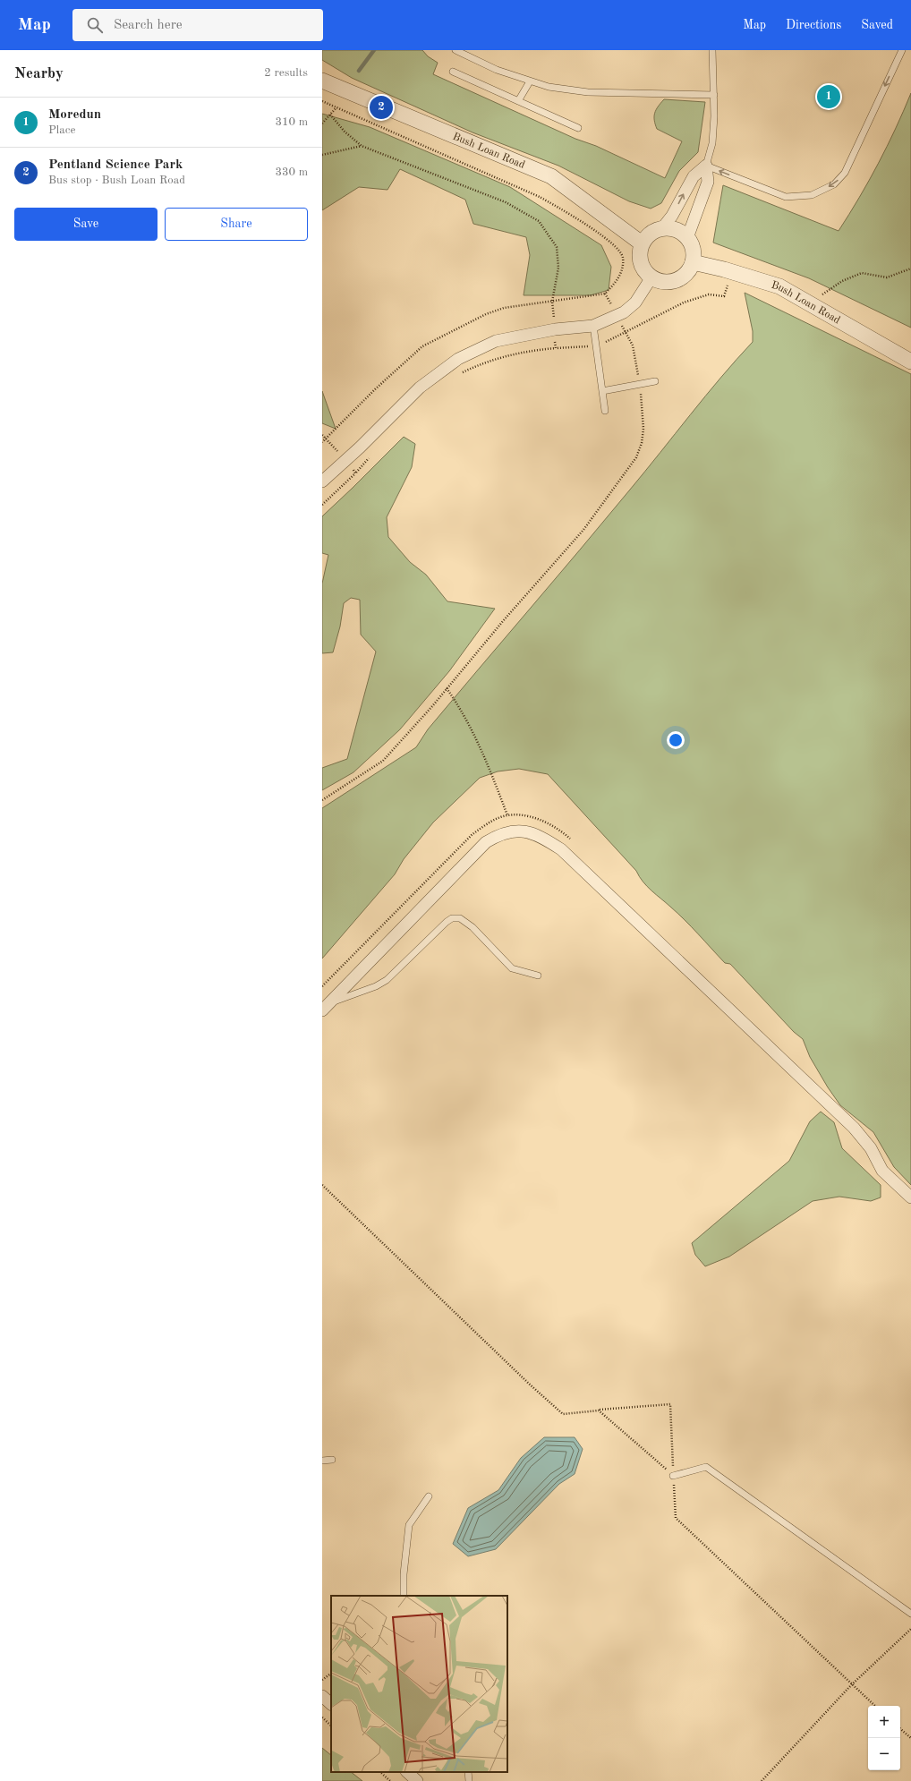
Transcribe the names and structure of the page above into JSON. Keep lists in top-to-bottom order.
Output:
{
  "streets": {
    "street": ["Bush Loan Road"]
  },
  "page": {
    "header": "Map",
    "search": "Search here",
    "nav": ["Map", "Directions", "Saved"],
    "heading": ["Nearby", "2 results"],
    "pins": ["1", "2"],
    "list": [
      {
        "mark": "1",
        "name": "Moredun",
        "note": "Place",
        "value": "310 m"
      },
      {
        "mark": "2",
        "name": "Pentland Science Park",
        "note": "Bus stop · Bush Loan Road",
        "value": "330 m"
      }
    ],
    "buttons": ["Save", "Share"],
    "map_buttons": ["+", "−"]
  }
}
